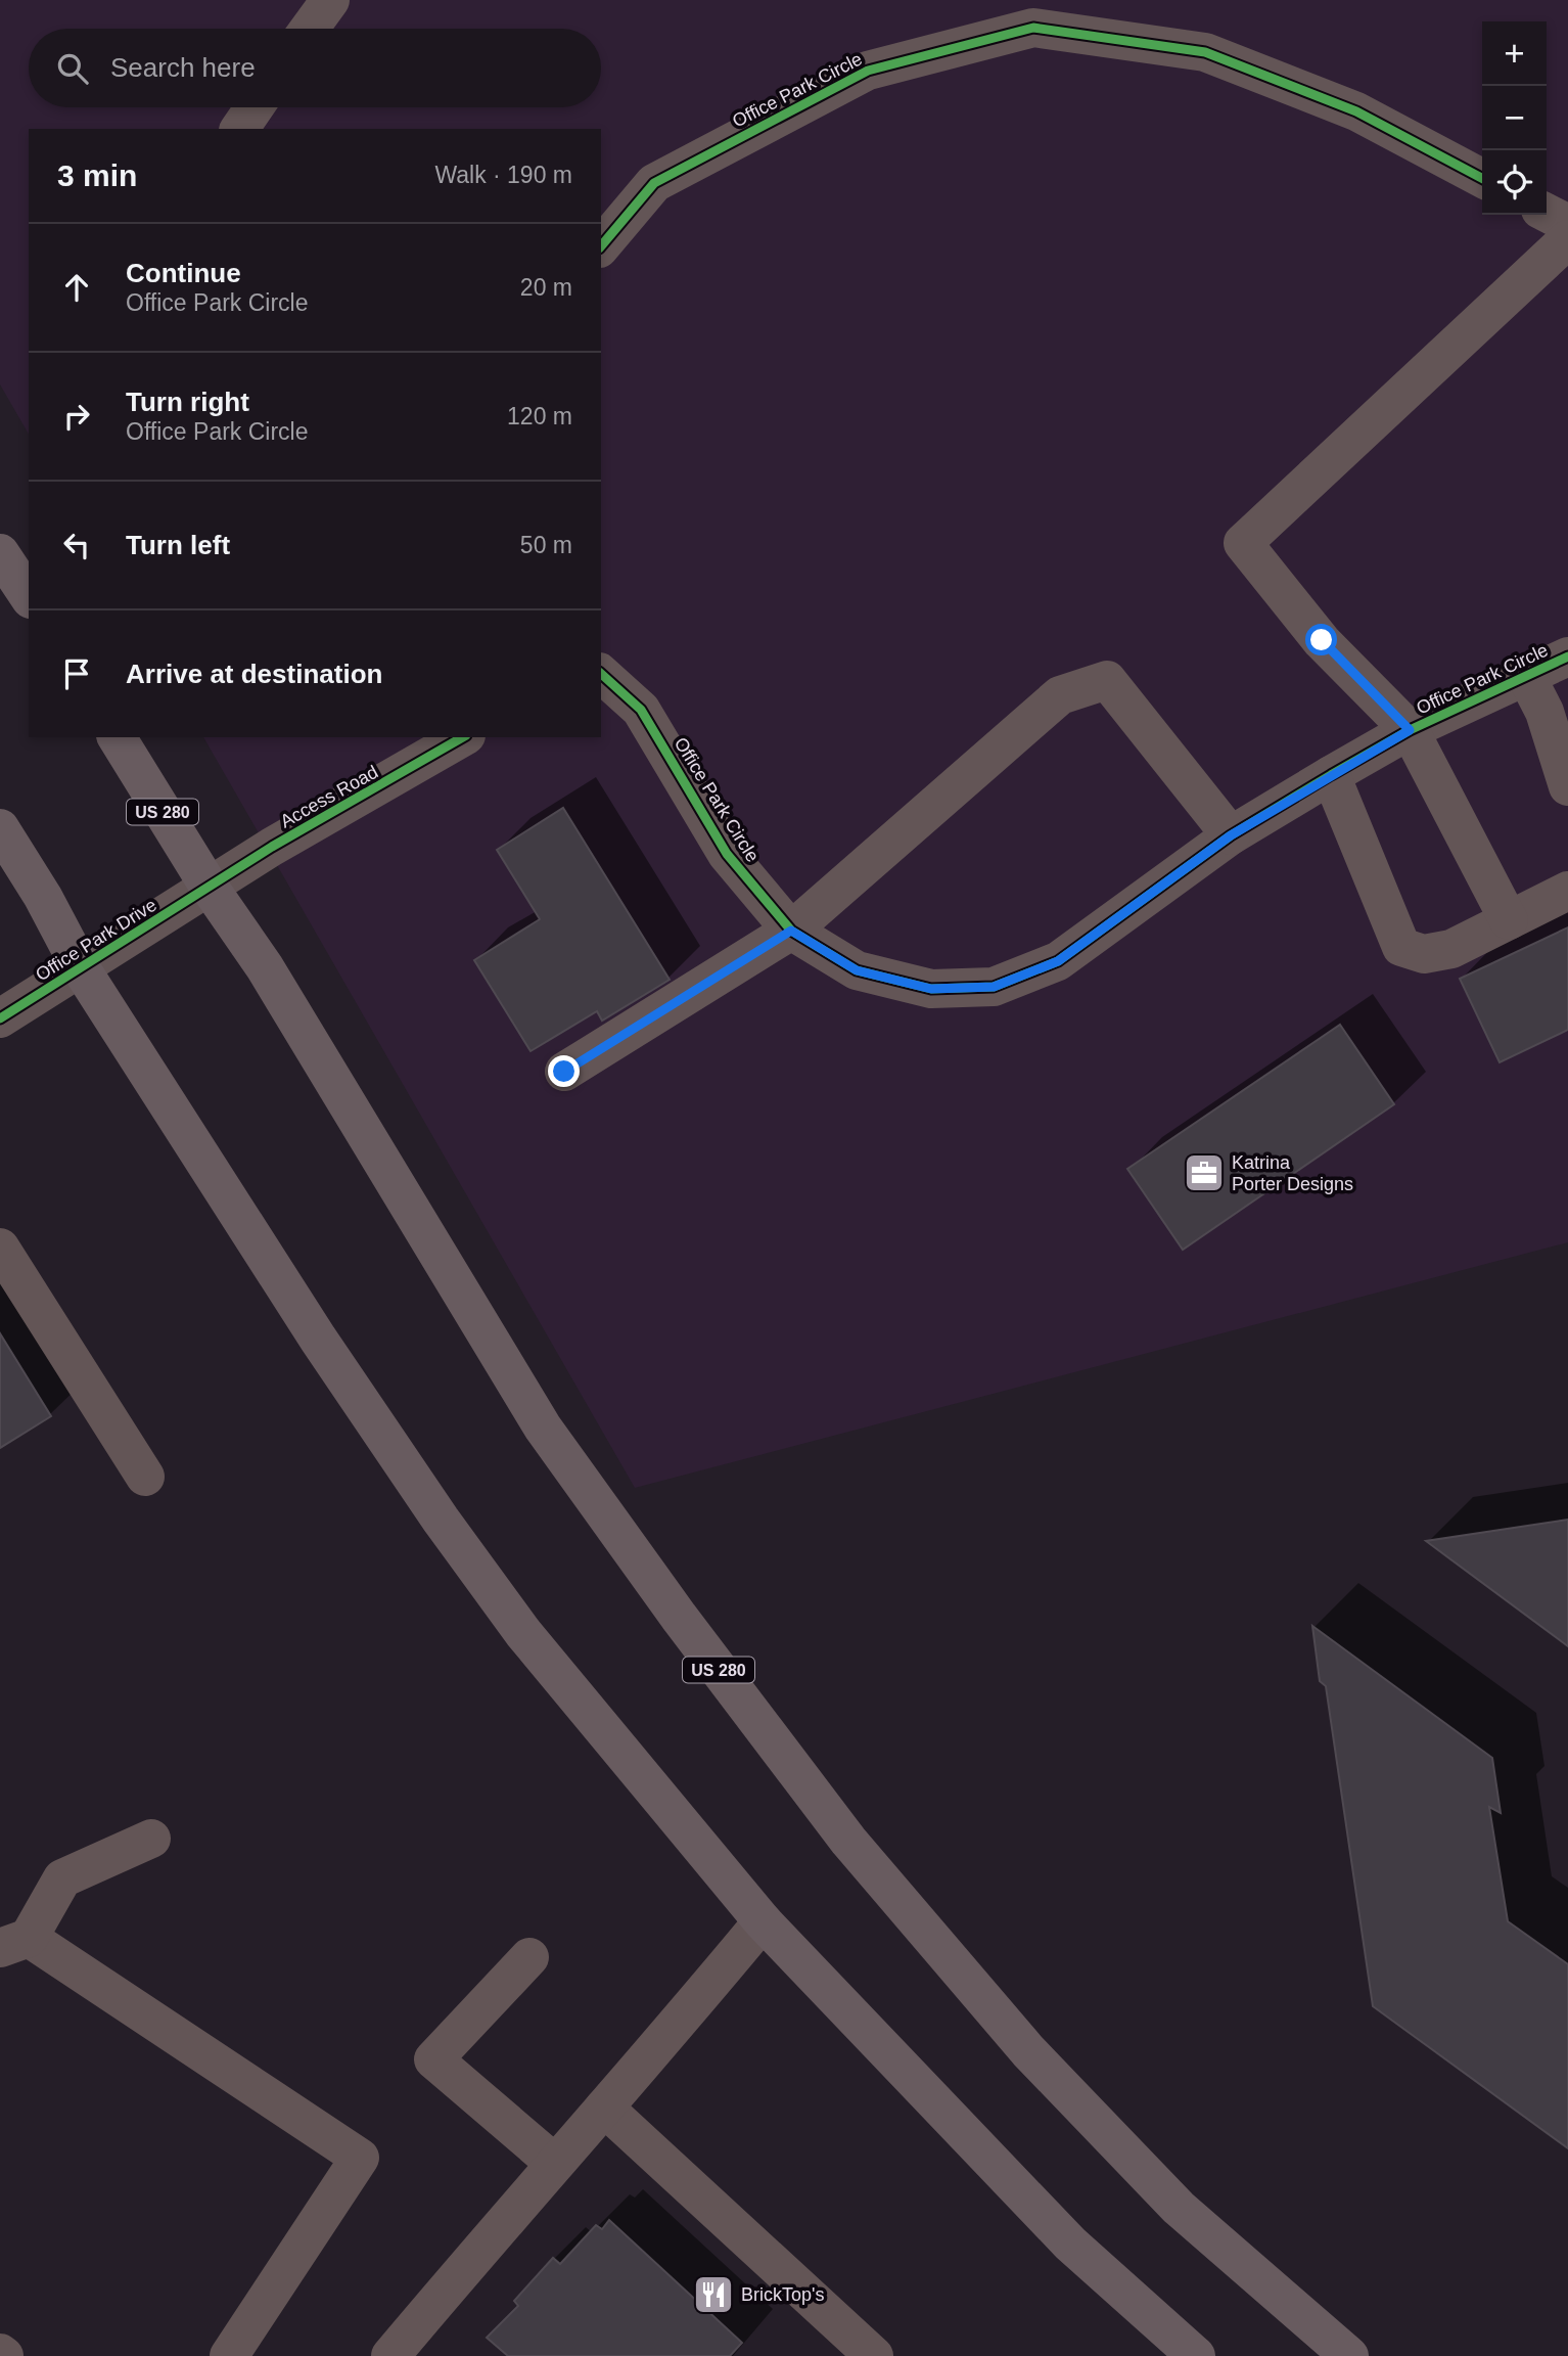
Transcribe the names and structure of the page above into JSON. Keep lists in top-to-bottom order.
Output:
{
  "streets": {
    "highway": ["US 280"],
    "street": ["Office Park Circle", "Access Road", "Office Park Drive"]
  },
  "crossings": [
    ["Access Road", "US 280"],
    ["Access Road", "Office Park Drive"],
    ["US 280", "Office Park Drive"]
  ],
  "places": {
    "office": ["Katrina Porter Designs"],
    "restaurant": ["BrickTop's"]
  },
  "page": {
    "map_buttons": ["+", "−"],
    "search": "Search here",
    "heading": ["3 min", "Walk · 190 m"],
    "list": [
      ["Continue", "Office Park Circle", "20 m"],
      ["Turn right", "Office Park Circle", "120 m"],
      ["Turn left", "50 m"],
      "Arrive at destination"
    ]
  }
}
